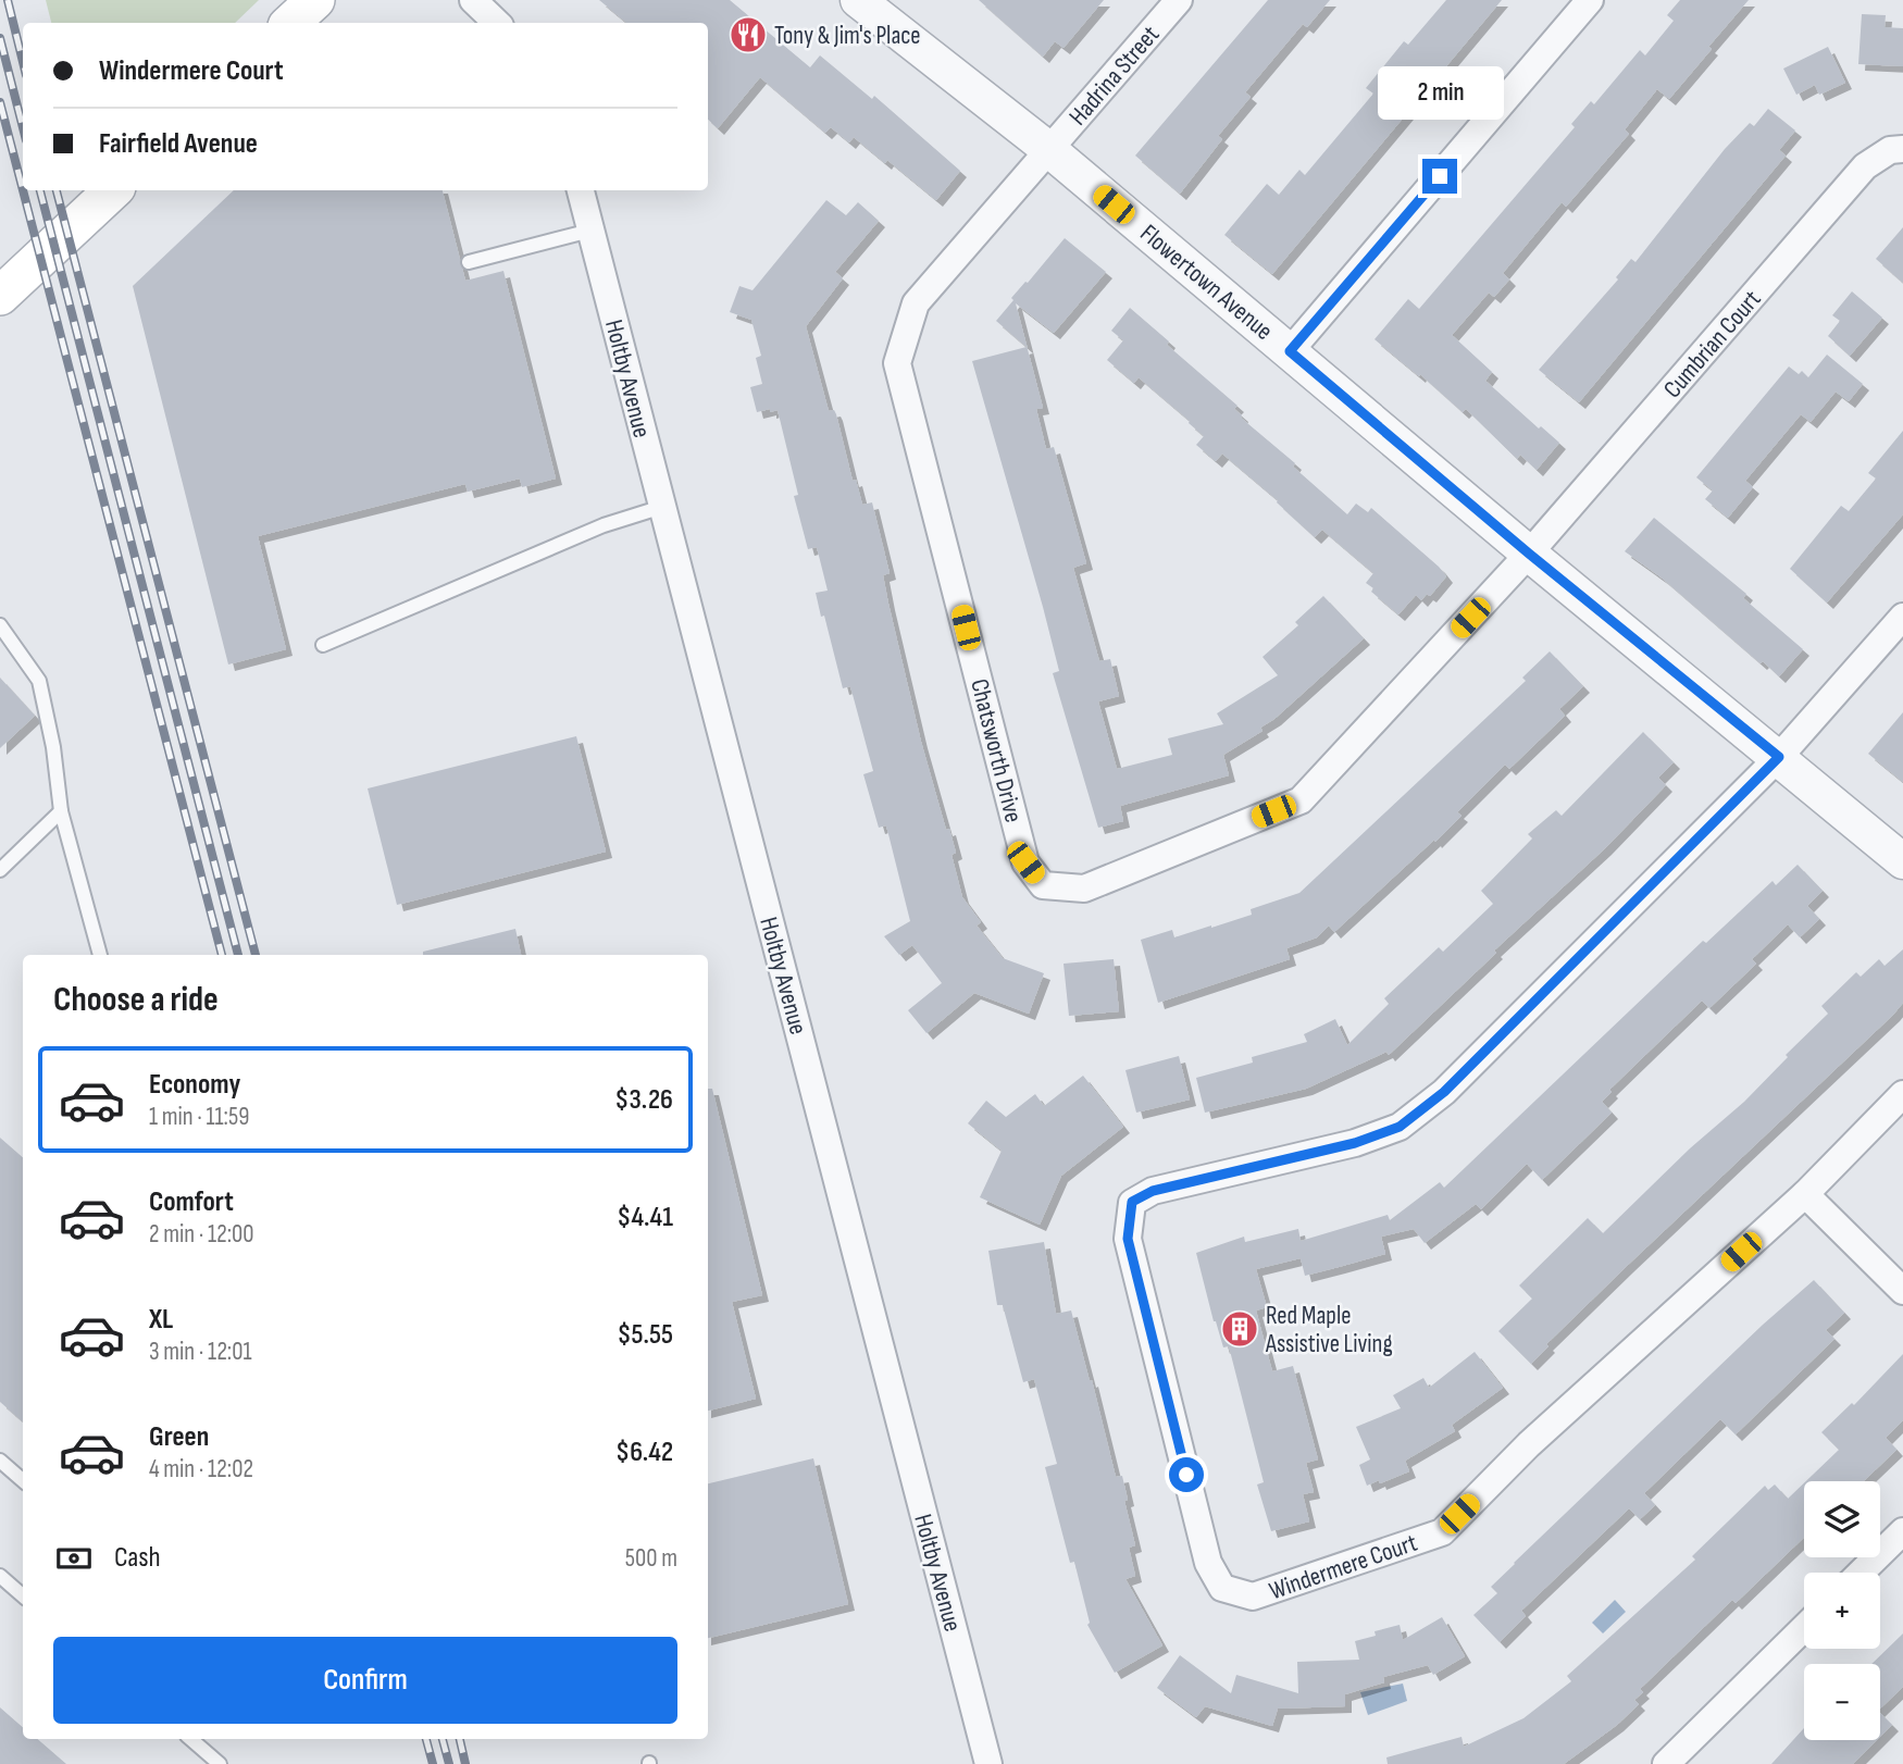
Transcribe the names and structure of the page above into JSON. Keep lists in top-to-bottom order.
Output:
{
  "streets": {
    "street": [
      "Hadrina Street",
      "Flowertown Avenue",
      "Cumbrian Court",
      "Holtby Avenue",
      "Chatsworth Drive",
      "Windermere Court"
    ]
  },
  "crossings": [
    ["Hadrina Street", "Flowertown Avenue"],
    ["Hadrina Street", "Chatsworth Drive"],
    ["Flowertown Avenue", "Cumbrian Court"],
    ["Flowertown Avenue", "Chatsworth Drive"],
    ["Flowertown Avenue", "Windermere Court"],
    ["Cumbrian Court", "Chatsworth Drive"]
  ],
  "places": {
    "restaurant": ["Tony & Jim's Place"],
    "building": ["Red Maple Assistive Living"]
  },
  "page": {
    "banner": ["Windermere Court", "Fairfield Avenue"],
    "bubble": "2 min",
    "heading": "Choose a ride",
    "list": [
      {
        "name": "Economy",
        "note": "1 min · 11:59",
        "value": "$3.26"
      },
      {
        "name": "Comfort",
        "note": "2 min · 12:00",
        "value": "$4.41"
      },
      {
        "name": "XL",
        "note": "3 min · 12:01",
        "value": "$5.55"
      },
      {
        "name": "Green",
        "note": "4 min · 12:02",
        "value": "$6.42"
      }
    ],
    "map_buttons": ["+", "−"],
    "pay": ["Cash", "500 m"],
    "buttons": "Confirm"
  }
}
